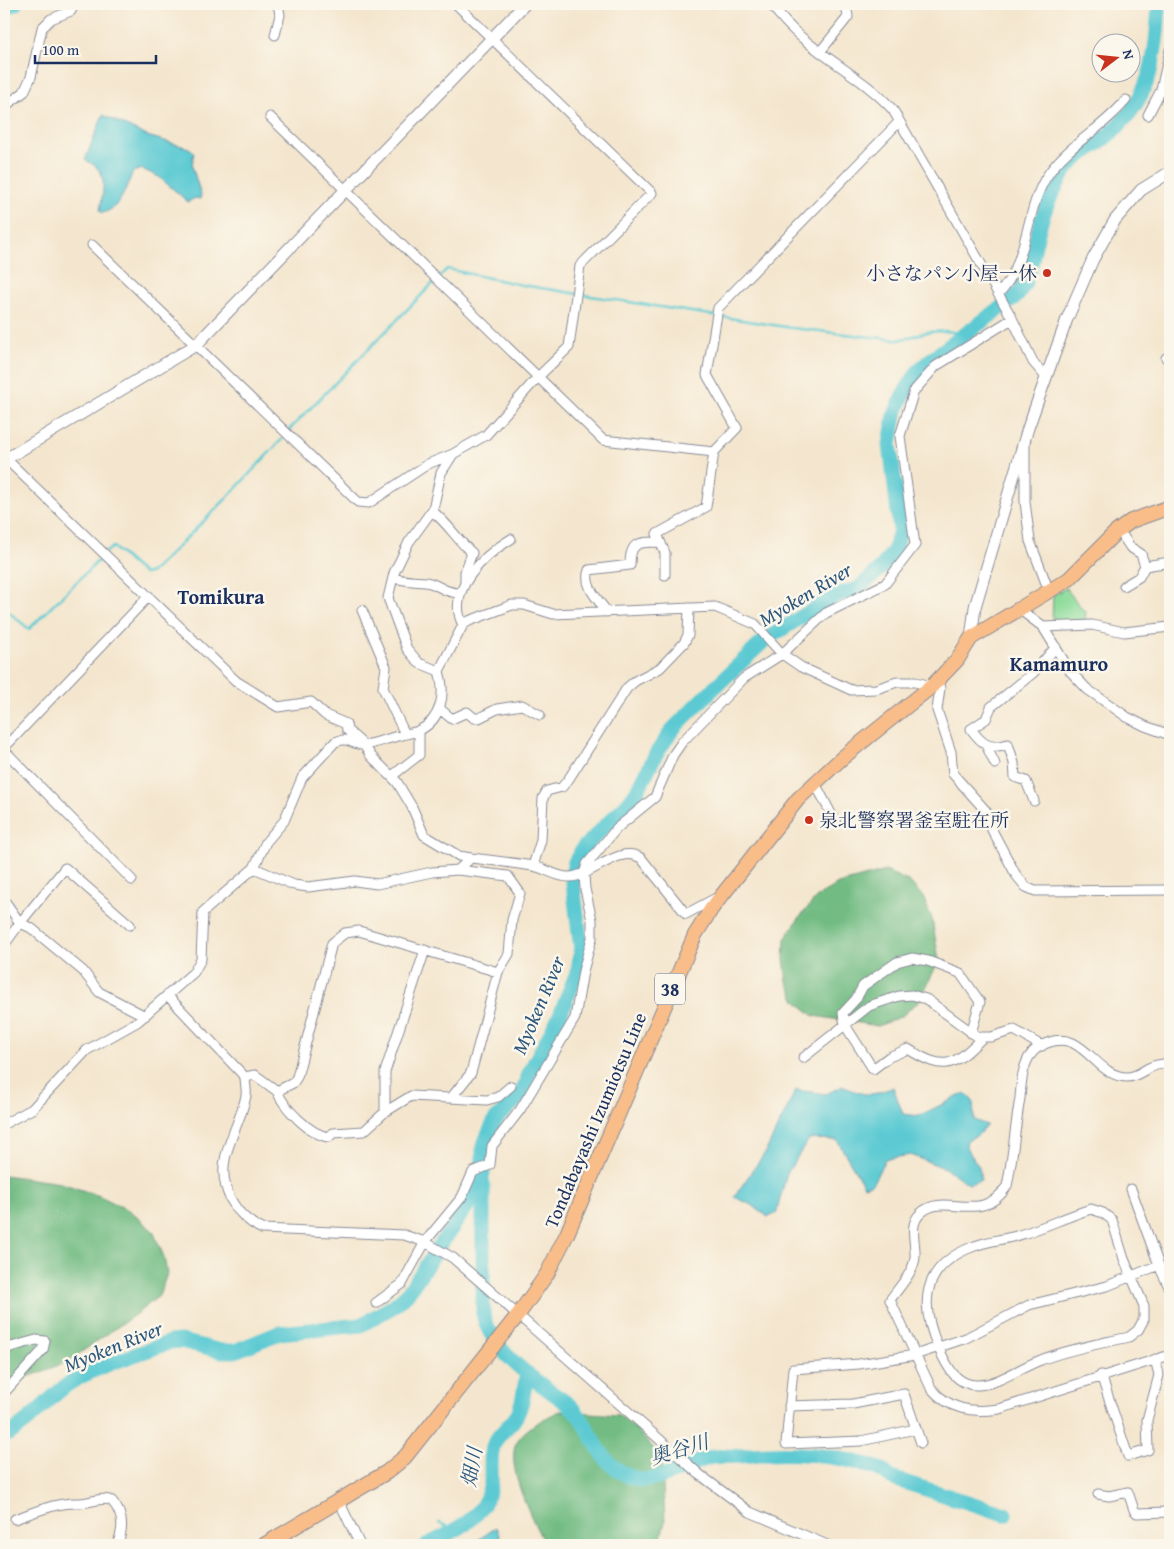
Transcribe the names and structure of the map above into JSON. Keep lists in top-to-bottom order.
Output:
{
  "streets": {
    "main road": ["38", "Tondabayashi Izumiotsu Line"]
  },
  "districts": ["Tomikura", "Kamamuro"],
  "water": ["Myoken River", "奥谷川", "畑川"],
  "places": ["小さなパン小屋一休", "泉北警察署釜室駐在所"],
  "scale_bar": "100 m",
  "north": "right"
}
